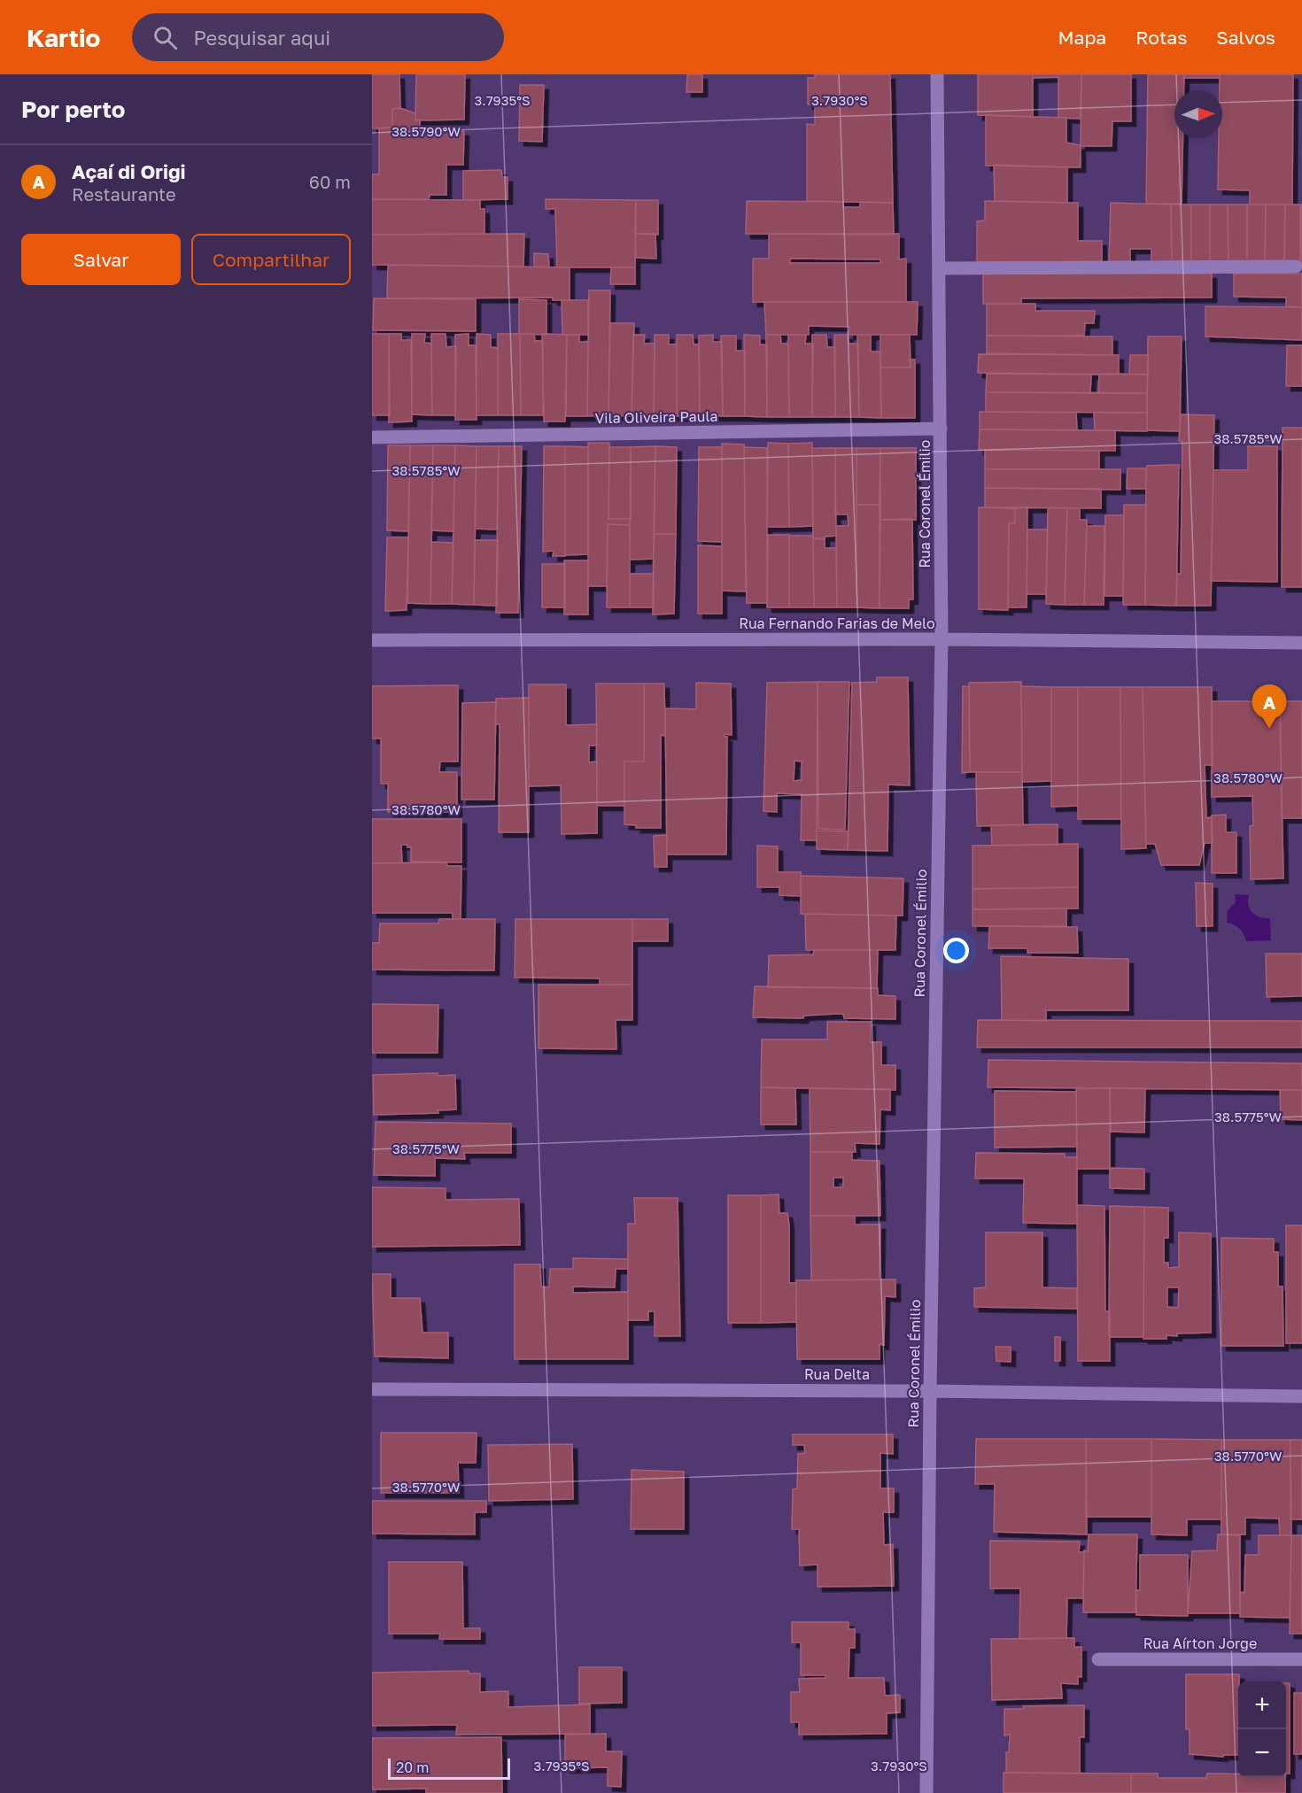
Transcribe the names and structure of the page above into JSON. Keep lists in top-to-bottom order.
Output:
{
  "streets": {
    "street": [
      "Vila Oliveira Paula",
      "Rua Coronel Émilio",
      "Rua Fernando Farias de Melo",
      "Rua Delta",
      "Rua Aírton Jorge"
    ]
  },
  "crossings": [
    ["Vila Oliveira Paula", "Rua Coronel Émilio"],
    ["Rua Coronel Émilio", "Rua Fernando Farias de Melo"],
    ["Rua Coronel Émilio", "Rua Delta"]
  ],
  "scale_bar": "20 m",
  "north": "right",
  "page": {
    "header": "Kartio",
    "search": "Pesquisar aqui",
    "nav": ["Mapa", "Rotas", "Salvos"],
    "heading": "Por perto",
    "list": [
      {
        "mark": "A",
        "name": "Açaí di Origi",
        "note": "Restaurante",
        "value": "60 m"
      }
    ],
    "buttons": ["Salvar", "Compartilhar"],
    "pins": "A",
    "map_buttons": ["+", "−"],
    "scale": "20 m"
  },
  "coordinates": [
    "3.7935°S",
    "3.7930°S",
    "38.5790°W",
    "38.5785°W",
    "38.5780°W",
    "38.5775°W",
    "38.5770°W"
  ]
}
